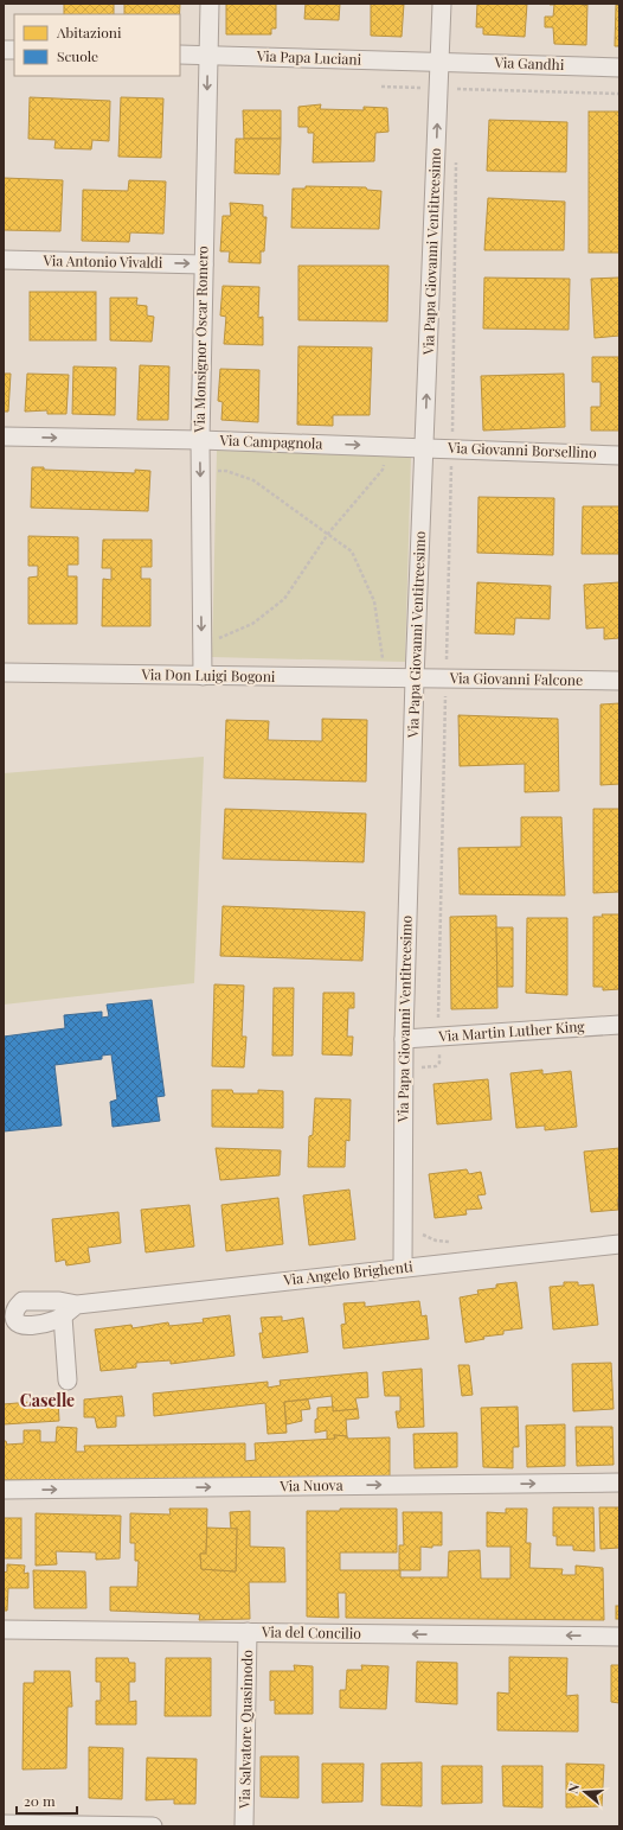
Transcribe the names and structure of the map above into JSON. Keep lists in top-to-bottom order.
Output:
{
  "streets": {
    "street": [
      "Via Papa Luciani",
      "Via Gandhi",
      "Via Papa Giovanni Ventitreesimo",
      "Via Antonio Vivaldi",
      "Via Monsignor Oscar Romero",
      "Via Campagnola",
      "Via Giovanni Borsellino",
      "Via Don Luigi Bogoni",
      "Via Giovanni Falcone",
      "Via Martin Luther King",
      "Via Angelo Brighenti",
      "Via Nuova",
      "Via del Concilio",
      "Via Salvatore Quasimodo"
    ]
  },
  "crossings": [
    ["Via Papa Luciani", "Via Gandhi"],
    ["Via Papa Luciani", "Via Papa Giovanni Ventitreesimo"],
    ["Via Papa Luciani", "Via Monsignor Oscar Romero"],
    ["Via Gandhi", "Via Papa Giovanni Ventitreesimo"],
    ["Via Papa Giovanni Ventitreesimo", "Via Campagnola"],
    ["Via Papa Giovanni Ventitreesimo", "Via Giovanni Borsellino"],
    ["Via Papa Giovanni Ventitreesimo", "Via Don Luigi Bogoni"],
    ["Via Papa Giovanni Ventitreesimo", "Via Giovanni Falcone"],
    ["Via Papa Giovanni Ventitreesimo", "Via Martin Luther King"],
    ["Via Papa Giovanni Ventitreesimo", "Via Angelo Brighenti"],
    ["Via Antonio Vivaldi", "Via Monsignor Oscar Romero"],
    ["Via Monsignor Oscar Romero", "Via Campagnola"],
    ["Via Monsignor Oscar Romero", "Via Don Luigi Bogoni"],
    ["Via Campagnola", "Via Giovanni Borsellino"],
    ["Via Don Luigi Bogoni", "Via Giovanni Falcone"],
    ["Via del Concilio", "Via Salvatore Quasimodo"]
  ],
  "one_way": [
    "Via Antonio Vivaldi",
    "Via Monsignor Oscar Romero",
    "Via Campagnola",
    "Via Nuova",
    "Via del Concilio"
  ],
  "districts": ["Caselle"],
  "legend": ["Abitazioni", "Scuole"],
  "scale_bar": "20 m",
  "north": "left"
}
